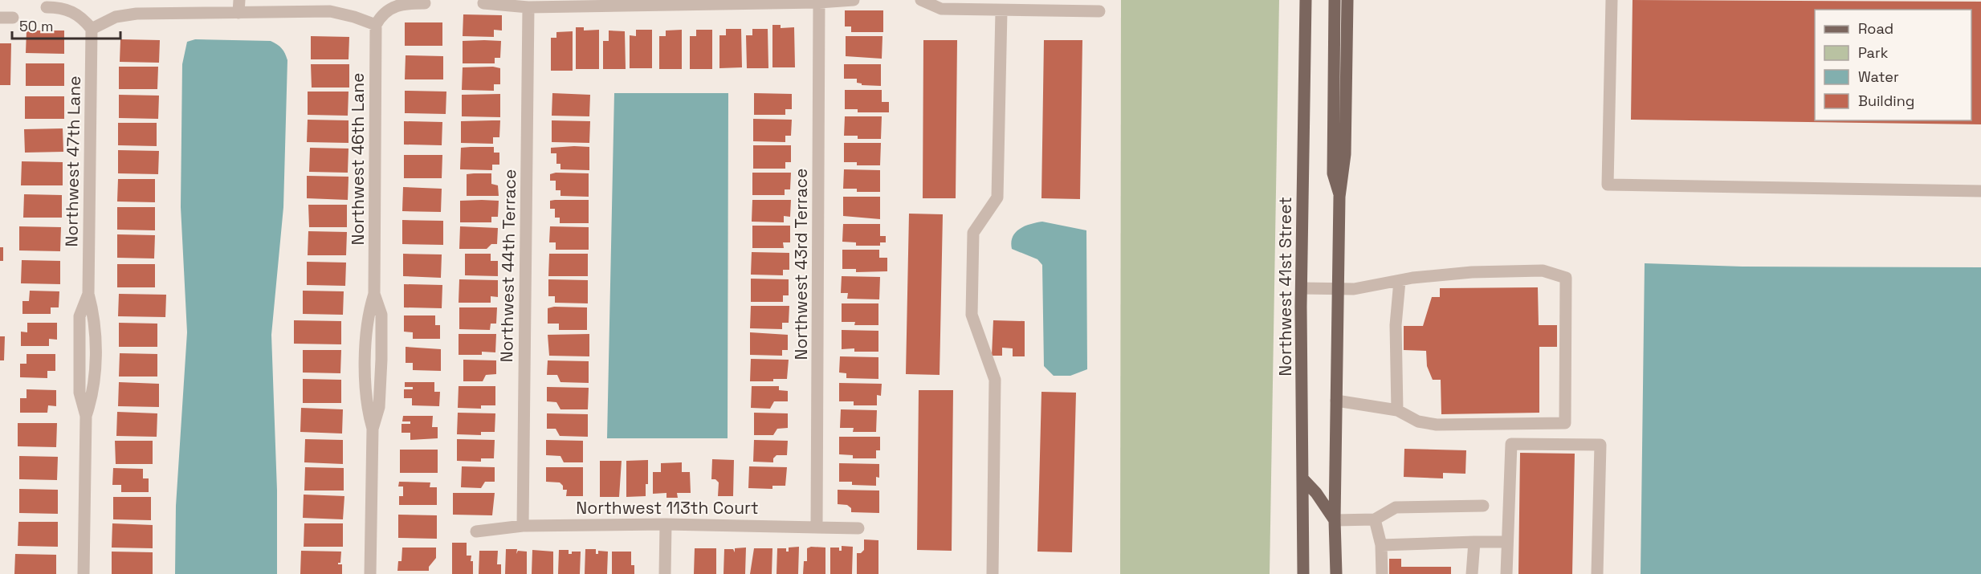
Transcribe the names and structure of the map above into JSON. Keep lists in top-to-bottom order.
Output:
{
  "streets": {
    "main road": ["Northwest 41st Street"],
    "street": [
      "Northwest 46th Lane",
      "Northwest 47th Lane",
      "Northwest 43rd Terrace",
      "Northwest 44th Terrace",
      "Northwest 113th Court"
    ]
  },
  "crossings": [
    ["Northwest 43rd Terrace", "Northwest 113th Court"],
    ["Northwest 44th Terrace", "Northwest 113th Court"]
  ],
  "legend": [
    "Road",
    "Park",
    "Water",
    "Building"
  ],
  "scale_bar": "50 m"
}
